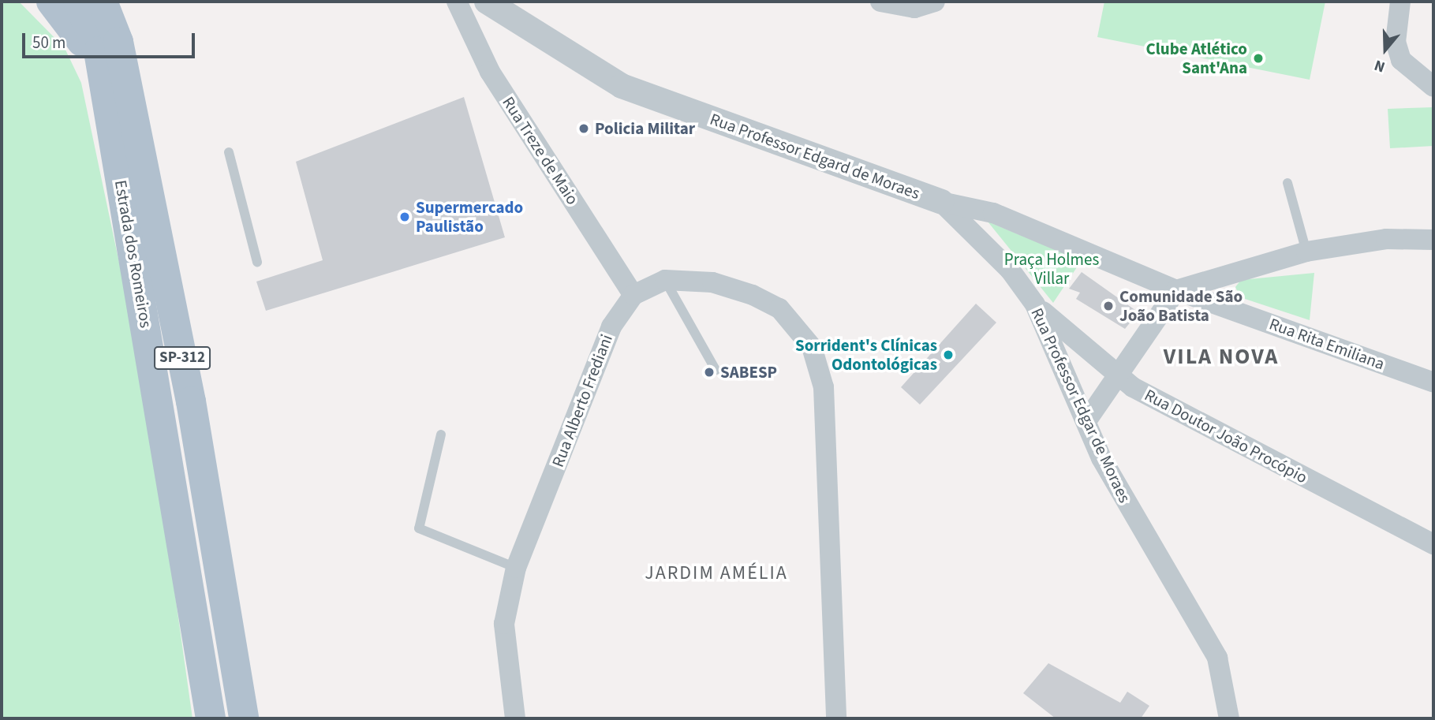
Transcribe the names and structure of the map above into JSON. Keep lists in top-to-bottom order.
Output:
{
  "streets": {
    "main road": ["Estrada dos Romeiros", "SP-312"],
    "street": [
      "Rua Treze de Maio",
      "Rua Professor Edgard de Moraes",
      "Rua Rita Emiliana",
      "Rua Alberto Frediani",
      "Rua Professor Edgar de Moraes",
      "Rua Doutor João Procópio"
    ]
  },
  "crossings": [
    ["Rua Treze de Maio", "Rua Alberto Frediani"],
    ["Rua Professor Edgard de Moraes", "Rua Rita Emiliana"],
    ["Rua Professor Edgard de Moraes", "Rua Professor Edgar de Moraes"],
    ["Rua Rita Emiliana", "Rua Professor Edgar de Moraes"],
    ["Rua Professor Edgar de Moraes", "Rua Doutor João Procópio"]
  ],
  "districts": ["VILA NOVA", "JARDIM AMÉLIA"],
  "parks": ["Praça Holmes Villar"],
  "places": [
    "Clube Atlético Sant'Ana",
    "Policia Militar",
    "Supermercado Paulistão",
    "Comunidade São João Batista",
    "Sorrident's Clínicas Odontológicas",
    "SABESP"
  ],
  "scale_bar": "50 m",
  "north": "bottom"
}
